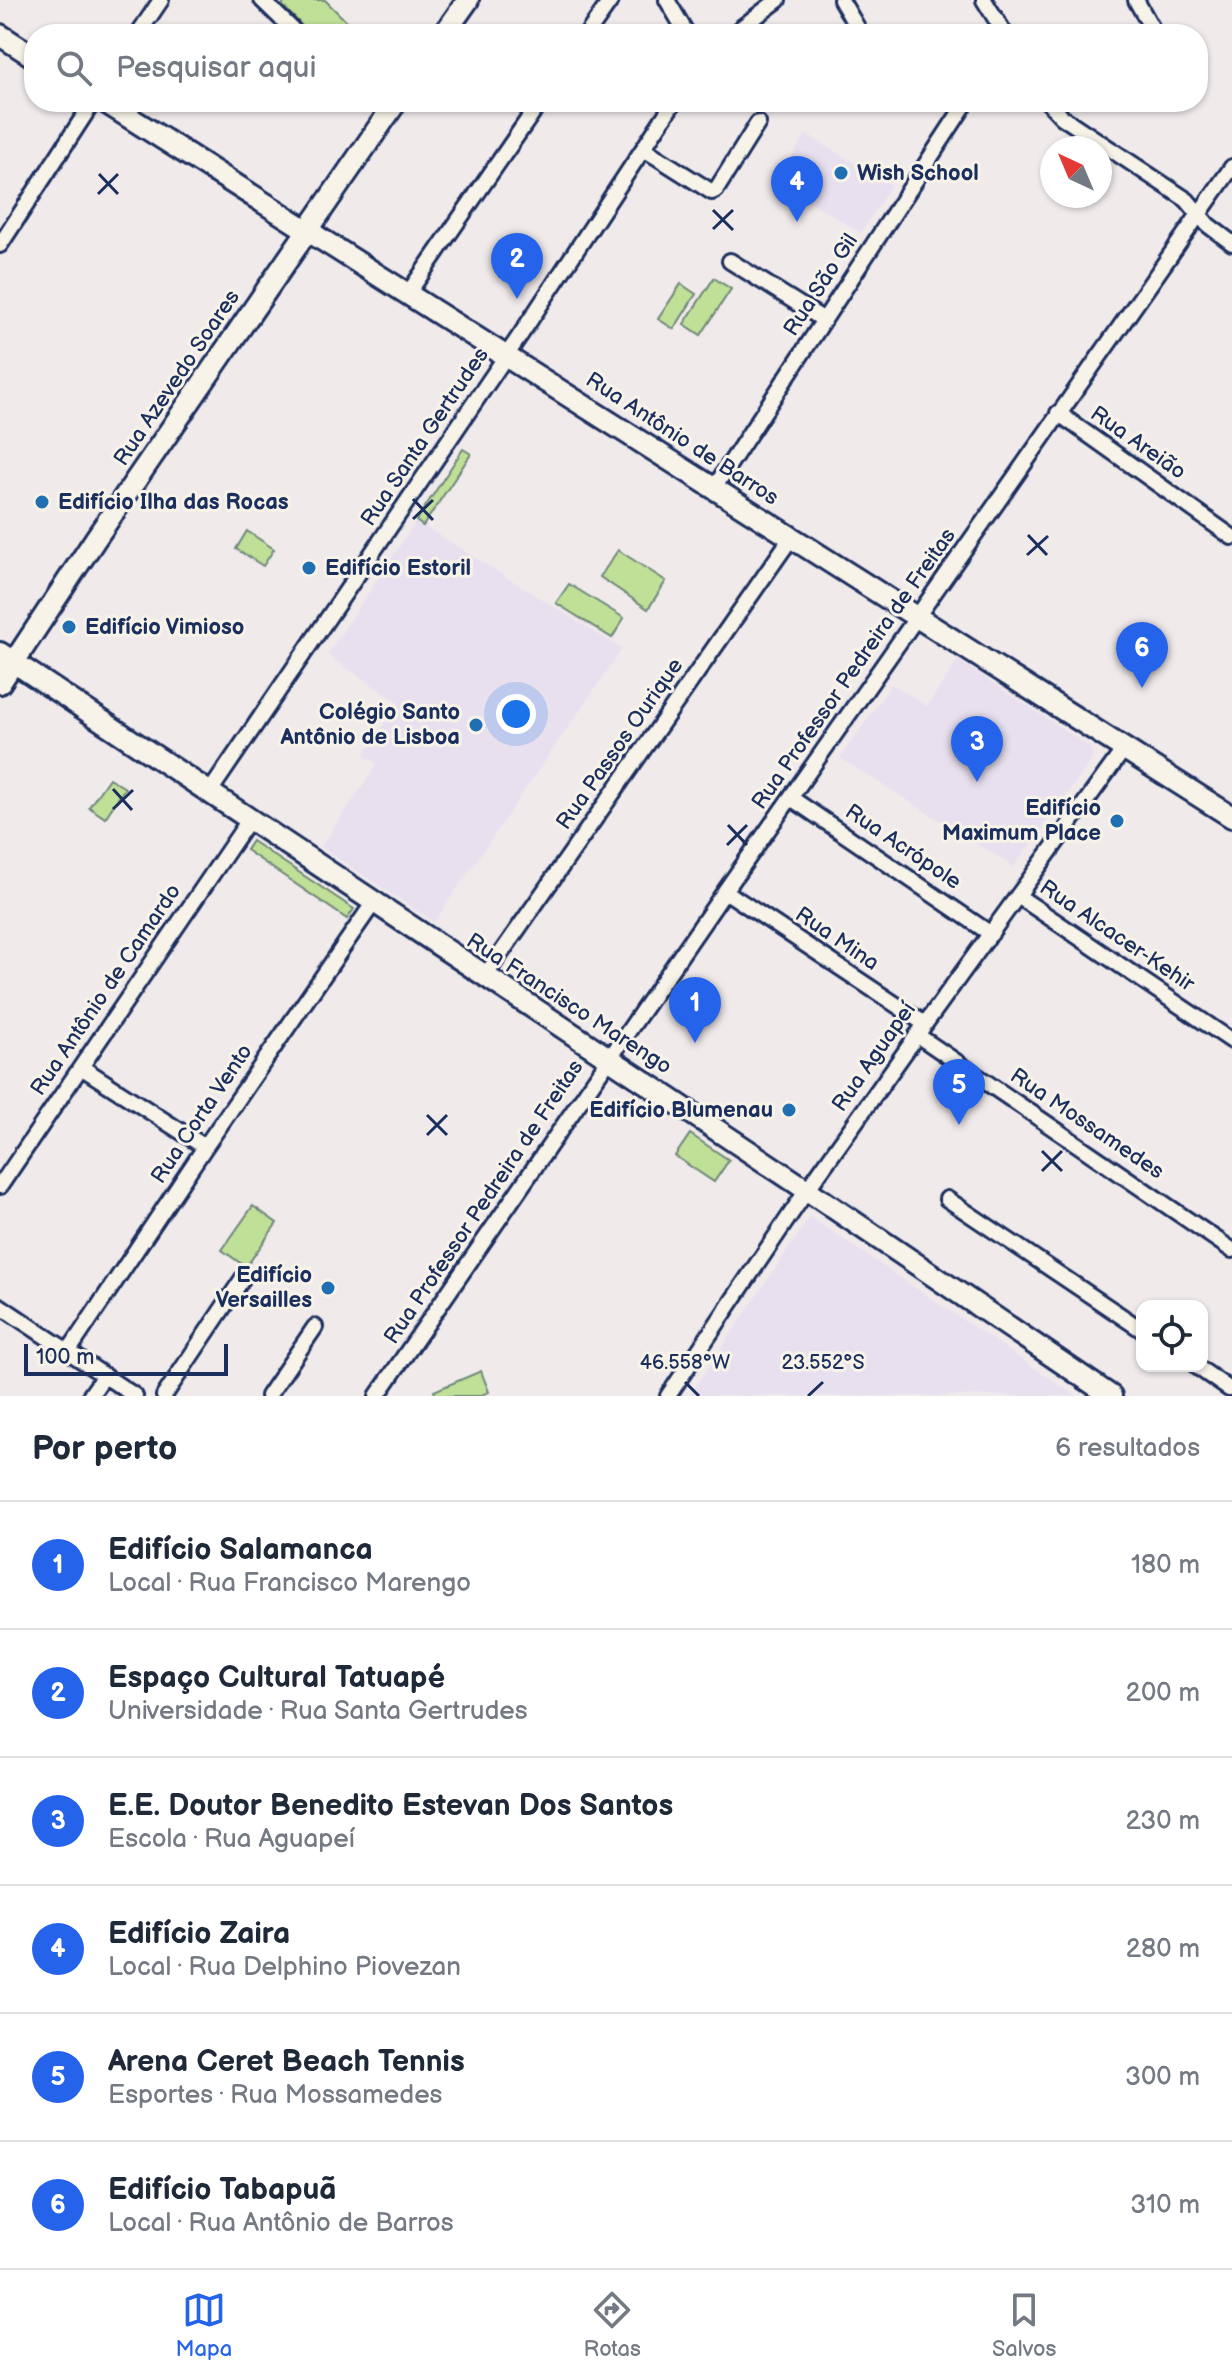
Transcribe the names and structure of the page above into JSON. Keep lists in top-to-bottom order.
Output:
{
  "streets": {
    "street": [
      "Rua São Gil",
      "Rua Azevedo Soares",
      "Rua Santa Gertrudes",
      "Rua Antônio de Barros",
      "Rua Areião",
      "Rua Professor Pedreira de Freitas",
      "Rua Passos Ourique",
      "Rua Acrópole",
      "Rua Alcacer-Kehir",
      "Rua Mina",
      "Rua Antônio de Camardo",
      "Rua Francisco Marengo",
      "Rua Aguapeí",
      "Rua Corta Vento",
      "Rua Mossamedes"
    ]
  },
  "crossings": [
    ["Rua São Gil", "Rua Antônio de Barros"],
    ["Rua Azevedo Soares", "Rua Antônio de Barros"],
    ["Rua Azevedo Soares", "Rua Francisco Marengo"],
    ["Rua Santa Gertrudes", "Rua Antônio de Barros"],
    ["Rua Santa Gertrudes", "Rua Francisco Marengo"],
    ["Rua Antônio de Barros", "Rua Professor Pedreira de Freitas"],
    ["Rua Antônio de Barros", "Rua Passos Ourique"],
    ["Rua Antônio de Barros", "Rua Aguapeí"],
    ["Rua Areião", "Rua Professor Pedreira de Freitas"],
    ["Rua Professor Pedreira de Freitas", "Rua Acrópole"],
    ["Rua Professor Pedreira de Freitas", "Rua Mina"],
    ["Rua Professor Pedreira de Freitas", "Rua Francisco Marengo"],
    ["Rua Passos Ourique", "Rua Francisco Marengo"],
    ["Rua Acrópole", "Rua Aguapeí"],
    ["Rua Alcacer-Kehir", "Rua Aguapeí"],
    ["Rua Mina", "Rua Aguapeí"],
    ["Rua Mina", "Rua Mossamedes"],
    ["Rua Antônio de Camardo", "Rua Francisco Marengo"],
    ["Rua Francisco Marengo", "Rua Aguapeí"],
    ["Rua Francisco Marengo", "Rua Corta Vento"],
    ["Rua Aguapeí", "Rua Mossamedes"]
  ],
  "places": [
    "Wish School",
    "Edifício Ilha das Rocas",
    "Edifício Estoril",
    "Edifício Vimioso",
    "Colégio Santo Antônio de Lisboa",
    "Edifício Maximum Place",
    "Edifício Blumenau",
    "Edifício Versailles"
  ],
  "scale_bar": "100 m",
  "north": "top left",
  "page": {
    "search": "Pesquisar aqui",
    "pins": [
      "4",
      "2",
      "6",
      "3",
      "1",
      "5"
    ],
    "scale": "100 m",
    "heading": ["Por perto", "6 resultados"],
    "list": [
      {
        "mark": "1",
        "name": "Edifício Salamanca",
        "note": "Local · Rua Francisco Marengo",
        "value": "180 m"
      },
      {
        "mark": "2",
        "name": "Espaço Cultural Tatuapé",
        "note": "Universidade · Rua Santa Gertrudes",
        "value": "200 m"
      },
      {
        "mark": "3",
        "name": "E.E. Doutor Benedito Estevan Dos Santos",
        "note": "Escola · Rua Aguapeí",
        "value": "230 m"
      },
      {
        "mark": "4",
        "name": "Edifício Zaira",
        "note": "Local · Rua Delphino Piovezan",
        "value": "280 m"
      },
      {
        "mark": "5",
        "name": "Arena Ceret Beach Tennis",
        "note": "Esportes · Rua Mossamedes",
        "value": "300 m"
      },
      {
        "mark": "6",
        "name": "Edifício Tabapuã",
        "note": "Local · Rua Antônio de Barros",
        "value": "310 m"
      }
    ],
    "nav": ["Mapa", "Rotas", "Salvos"]
  },
  "coordinates": ["46.558°W", "23.552°S"]
}
